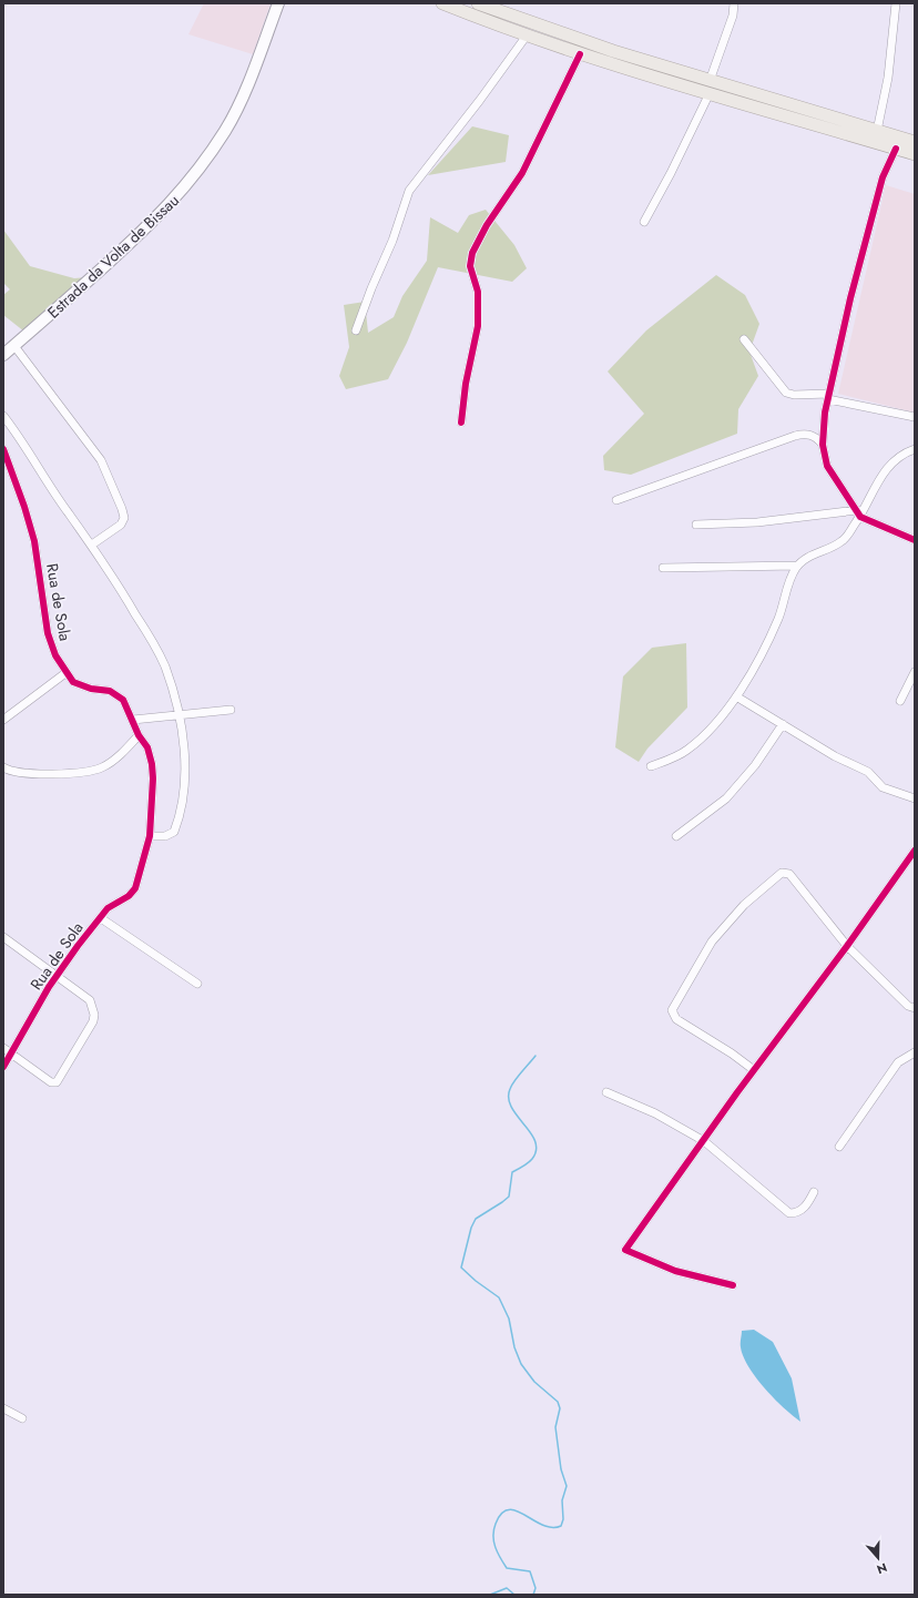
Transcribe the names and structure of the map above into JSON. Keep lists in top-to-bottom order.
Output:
{
  "streets": {
    "main road": ["Estrada da Volta de Bissau"],
    "street": ["Rua de Sola"]
  },
  "north": "bottom"
}
